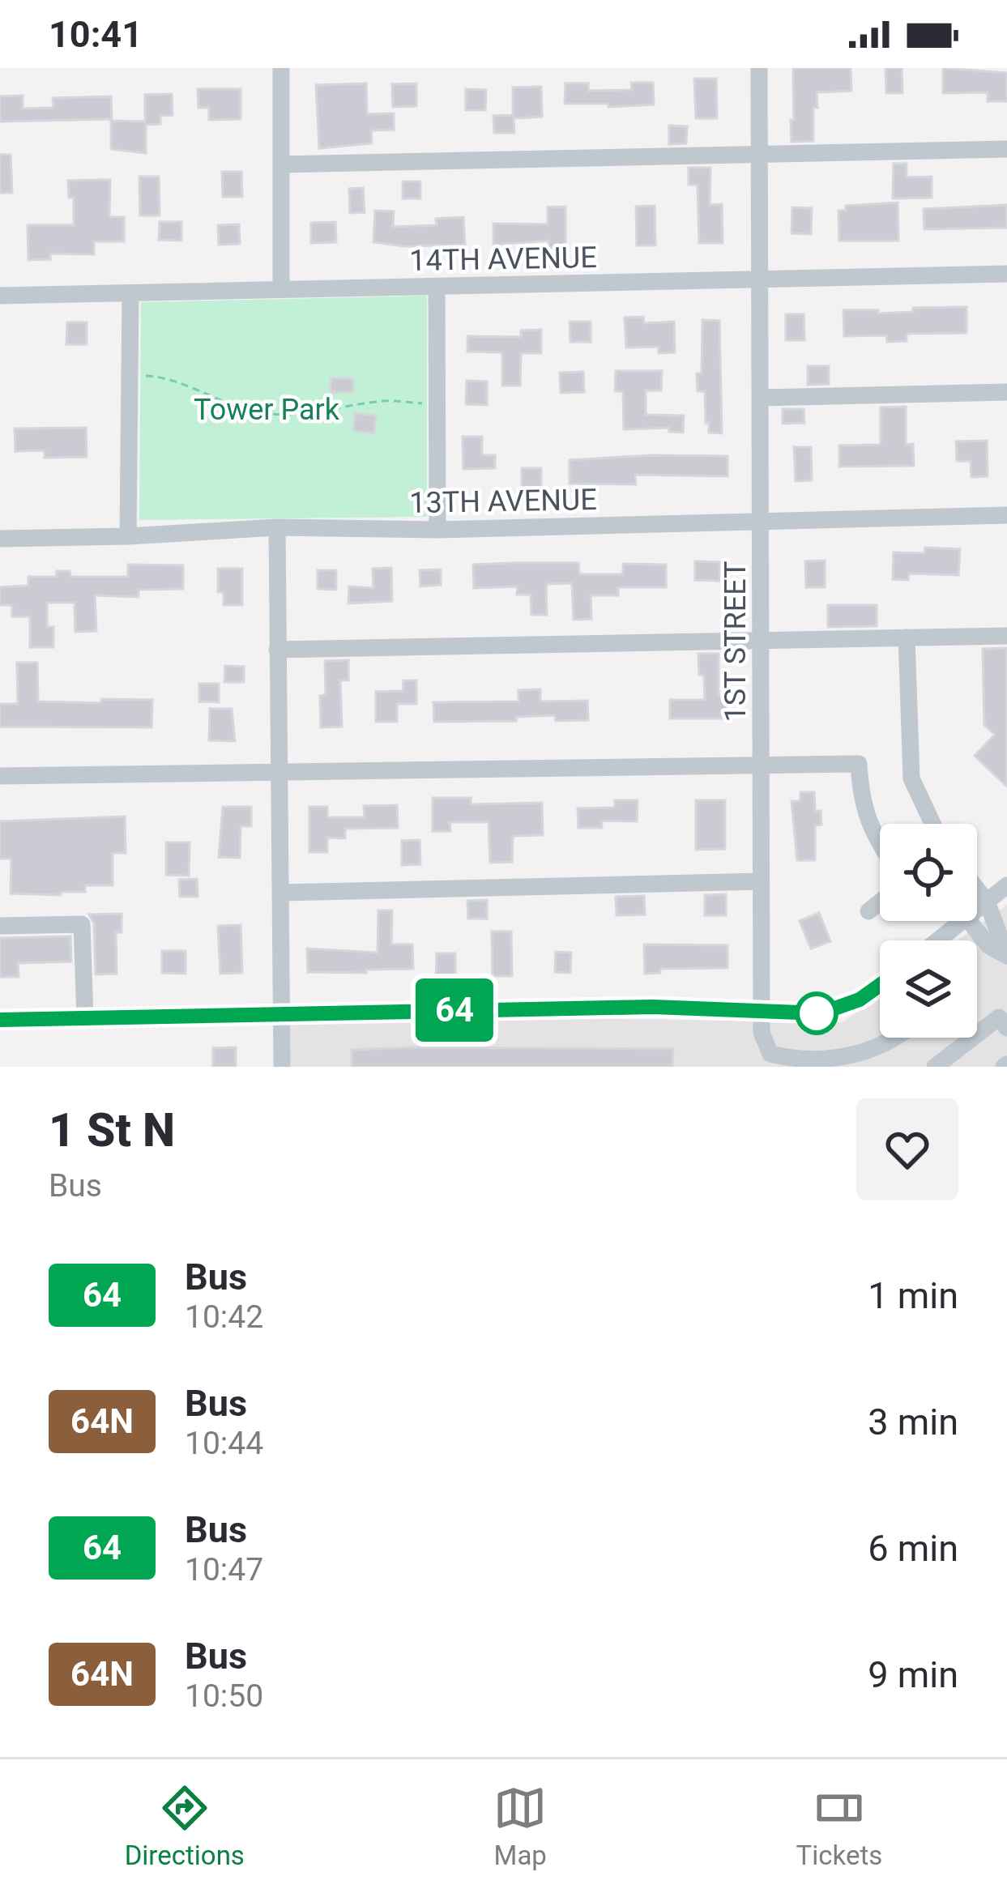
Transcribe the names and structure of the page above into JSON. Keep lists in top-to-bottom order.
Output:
{
  "streets": {
    "street": ["14TH AVENUE", "13TH AVENUE", "1ST STREET"]
  },
  "crossings": [
    ["14TH AVENUE", "1ST STREET"],
    ["13TH AVENUE", "1ST STREET"]
  ],
  "parks": ["Tower Park"],
  "lines": ["bus line 64"],
  "page": {
    "status": "10:41",
    "on_map": "64",
    "heading": ["1 St N", "Bus"],
    "list": [
      {
        "mark": "64",
        "name": "Bus",
        "note": "10:42",
        "value": "1 min"
      },
      {
        "mark": "64N",
        "name": "Bus",
        "note": "10:44",
        "value": "3 min"
      },
      {
        "mark": "64",
        "name": "Bus",
        "note": "10:47",
        "value": "6 min"
      },
      {
        "mark": "64N",
        "name": "Bus",
        "note": "10:50",
        "value": "9 min"
      }
    ],
    "tabs": ["Directions", "Map", "Tickets"]
  }
}
